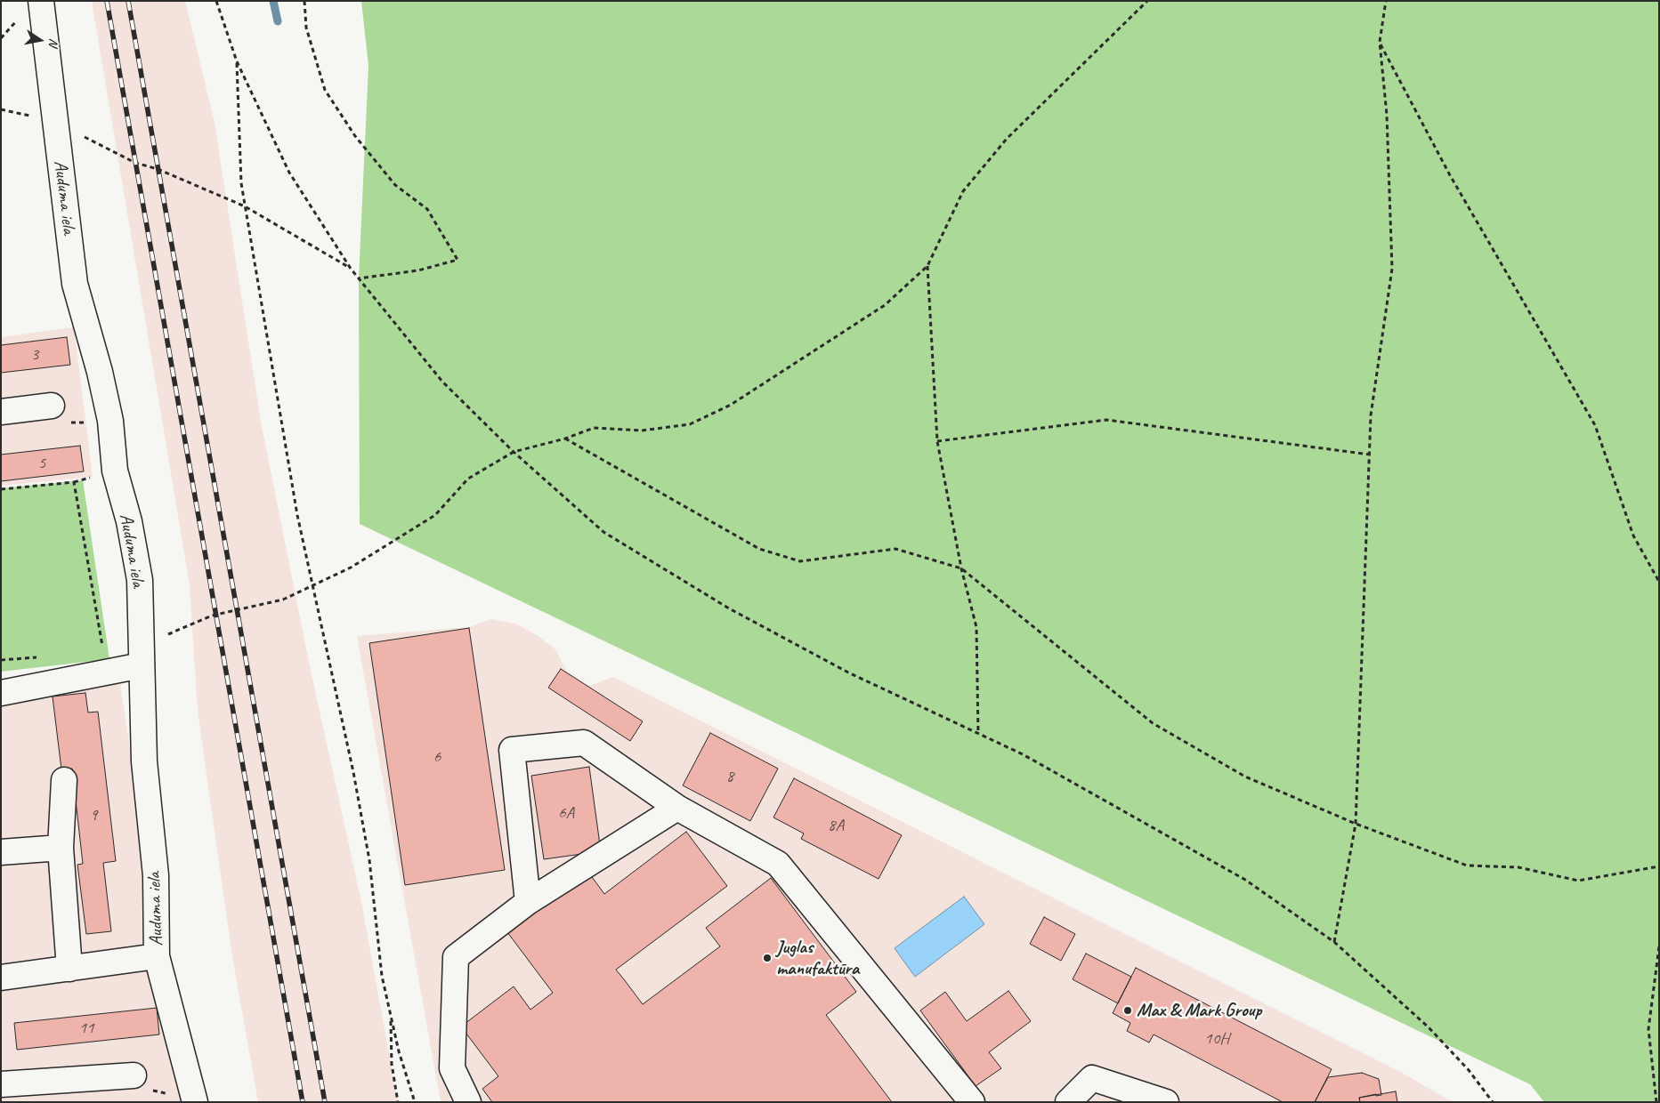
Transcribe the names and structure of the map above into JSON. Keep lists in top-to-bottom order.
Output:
{
  "streets": {
    "street": ["Auduma iela"]
  },
  "places": ["Juglas manufaktūra", "Max & Mark Group"],
  "house_numbers": [
    "3",
    "5",
    "6",
    "8",
    "6A",
    "9",
    "8A",
    "11",
    "10H"
  ],
  "north": "right"
}
